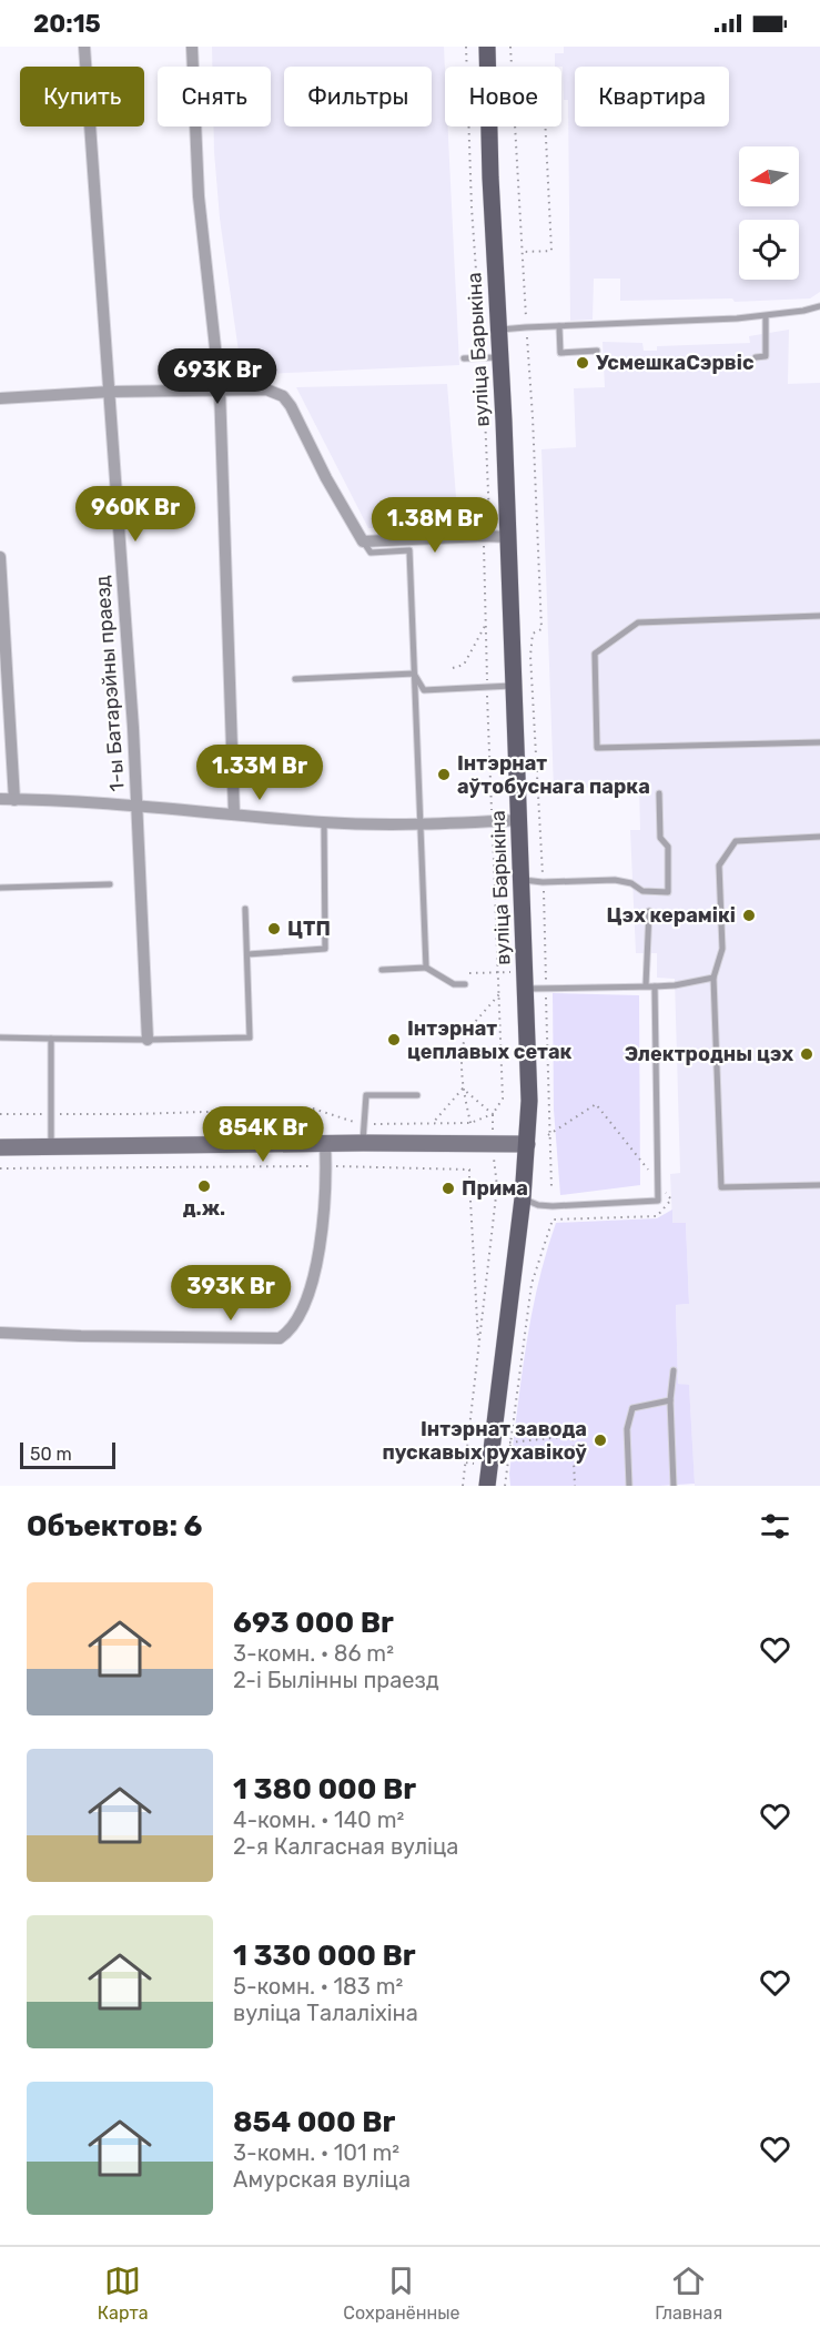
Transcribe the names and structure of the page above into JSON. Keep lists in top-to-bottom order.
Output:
{
  "streets": {
    "main road": ["вуліца Барыкіна"],
    "street": ["1-ы Батарэйны праезд"]
  },
  "places": [
    "УсмешкаСэрвіс",
    "Інтэрнат аўтобуснага парка",
    "Цэх керамікі",
    "ЦТП",
    "Інтэрнат цеплавых сетак",
    "Электродны цэх",
    "д.ж.",
    "Прима",
    "Інтэрнат завода пускавых рухавікоў"
  ],
  "scale_bar": "50 m",
  "north": "left",
  "page": {
    "status": "20:15",
    "chip": [
      "Купить",
      "Снять",
      "Фильтры",
      "Новое",
      "Квартира"
    ],
    "price": [
      "693K Br",
      "960K Br",
      "1.38M Br",
      "1.33M Br",
      "854K Br",
      "393K Br"
    ],
    "scale": "50 m",
    "heading": "Объектов: 6",
    "list": [
      {
        "name": "693 000 Br",
        "note": "3-комн. · 86 m² · 2-і Былінны праезд"
      },
      {
        "name": "1 380 000 Br",
        "note": "4-комн. · 140 m² · 2-я Калгасная вуліца"
      },
      {
        "name": "1 330 000 Br",
        "note": "5-комн. · 183 m² · вуліца Талаліхіна"
      },
      {
        "name": "854 000 Br",
        "note": "3-комн. · 101 m² · Амурская вуліца"
      }
    ],
    "tabs": ["Карта", "Сохранённые", "Главная"]
  }
}
